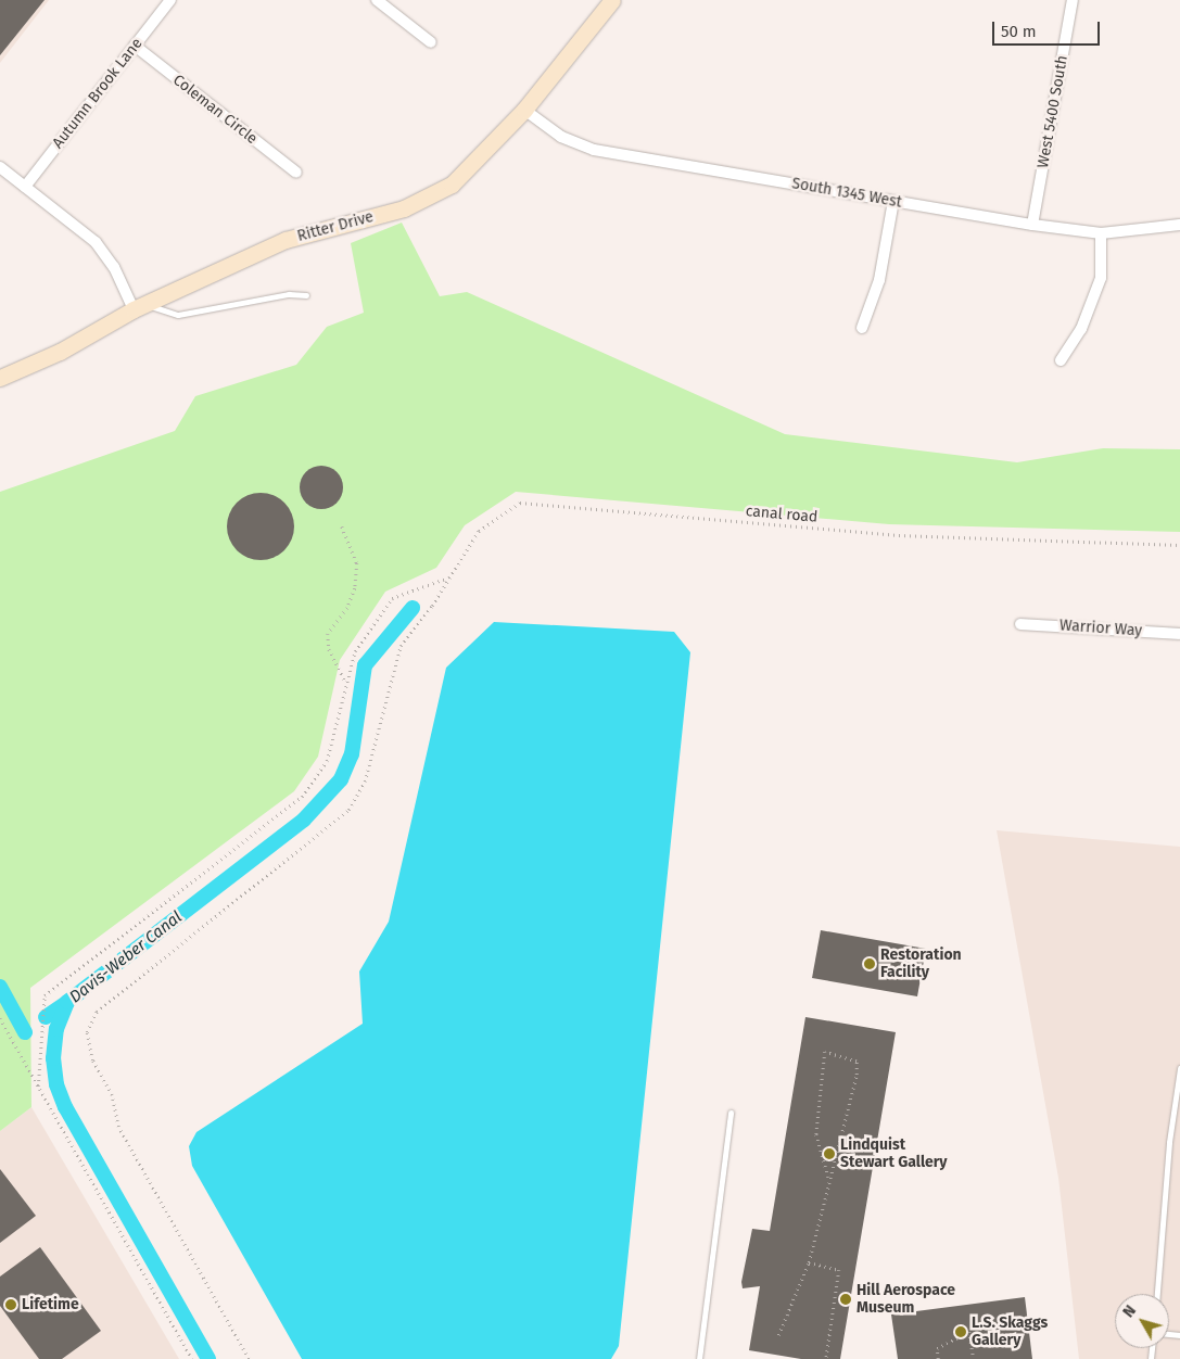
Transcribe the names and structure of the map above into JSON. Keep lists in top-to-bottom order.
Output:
{
  "streets": {
    "street": [
      "Autumn Brook Lane",
      "Coleman Circle",
      "West 5400 South",
      "South 1345 West",
      "Ritter Drive",
      "Warrior Way"
    ],
    "path": ["canal road"]
  },
  "crossings": [
    ["Autumn Brook Lane", "Coleman Circle"],
    ["West 5400 South", "South 1345 West"],
    ["South 1345 West", "Ritter Drive"]
  ],
  "water": ["Davis-Weber Canal"],
  "places": [
    "Restoration Facility",
    "Lindquist Stewart Gallery",
    "Hill Aerospace Museum",
    "Lifetime",
    "L.S. Skaggs Gallery"
  ],
  "scale_bar": "50 m",
  "north": "top left"
}
